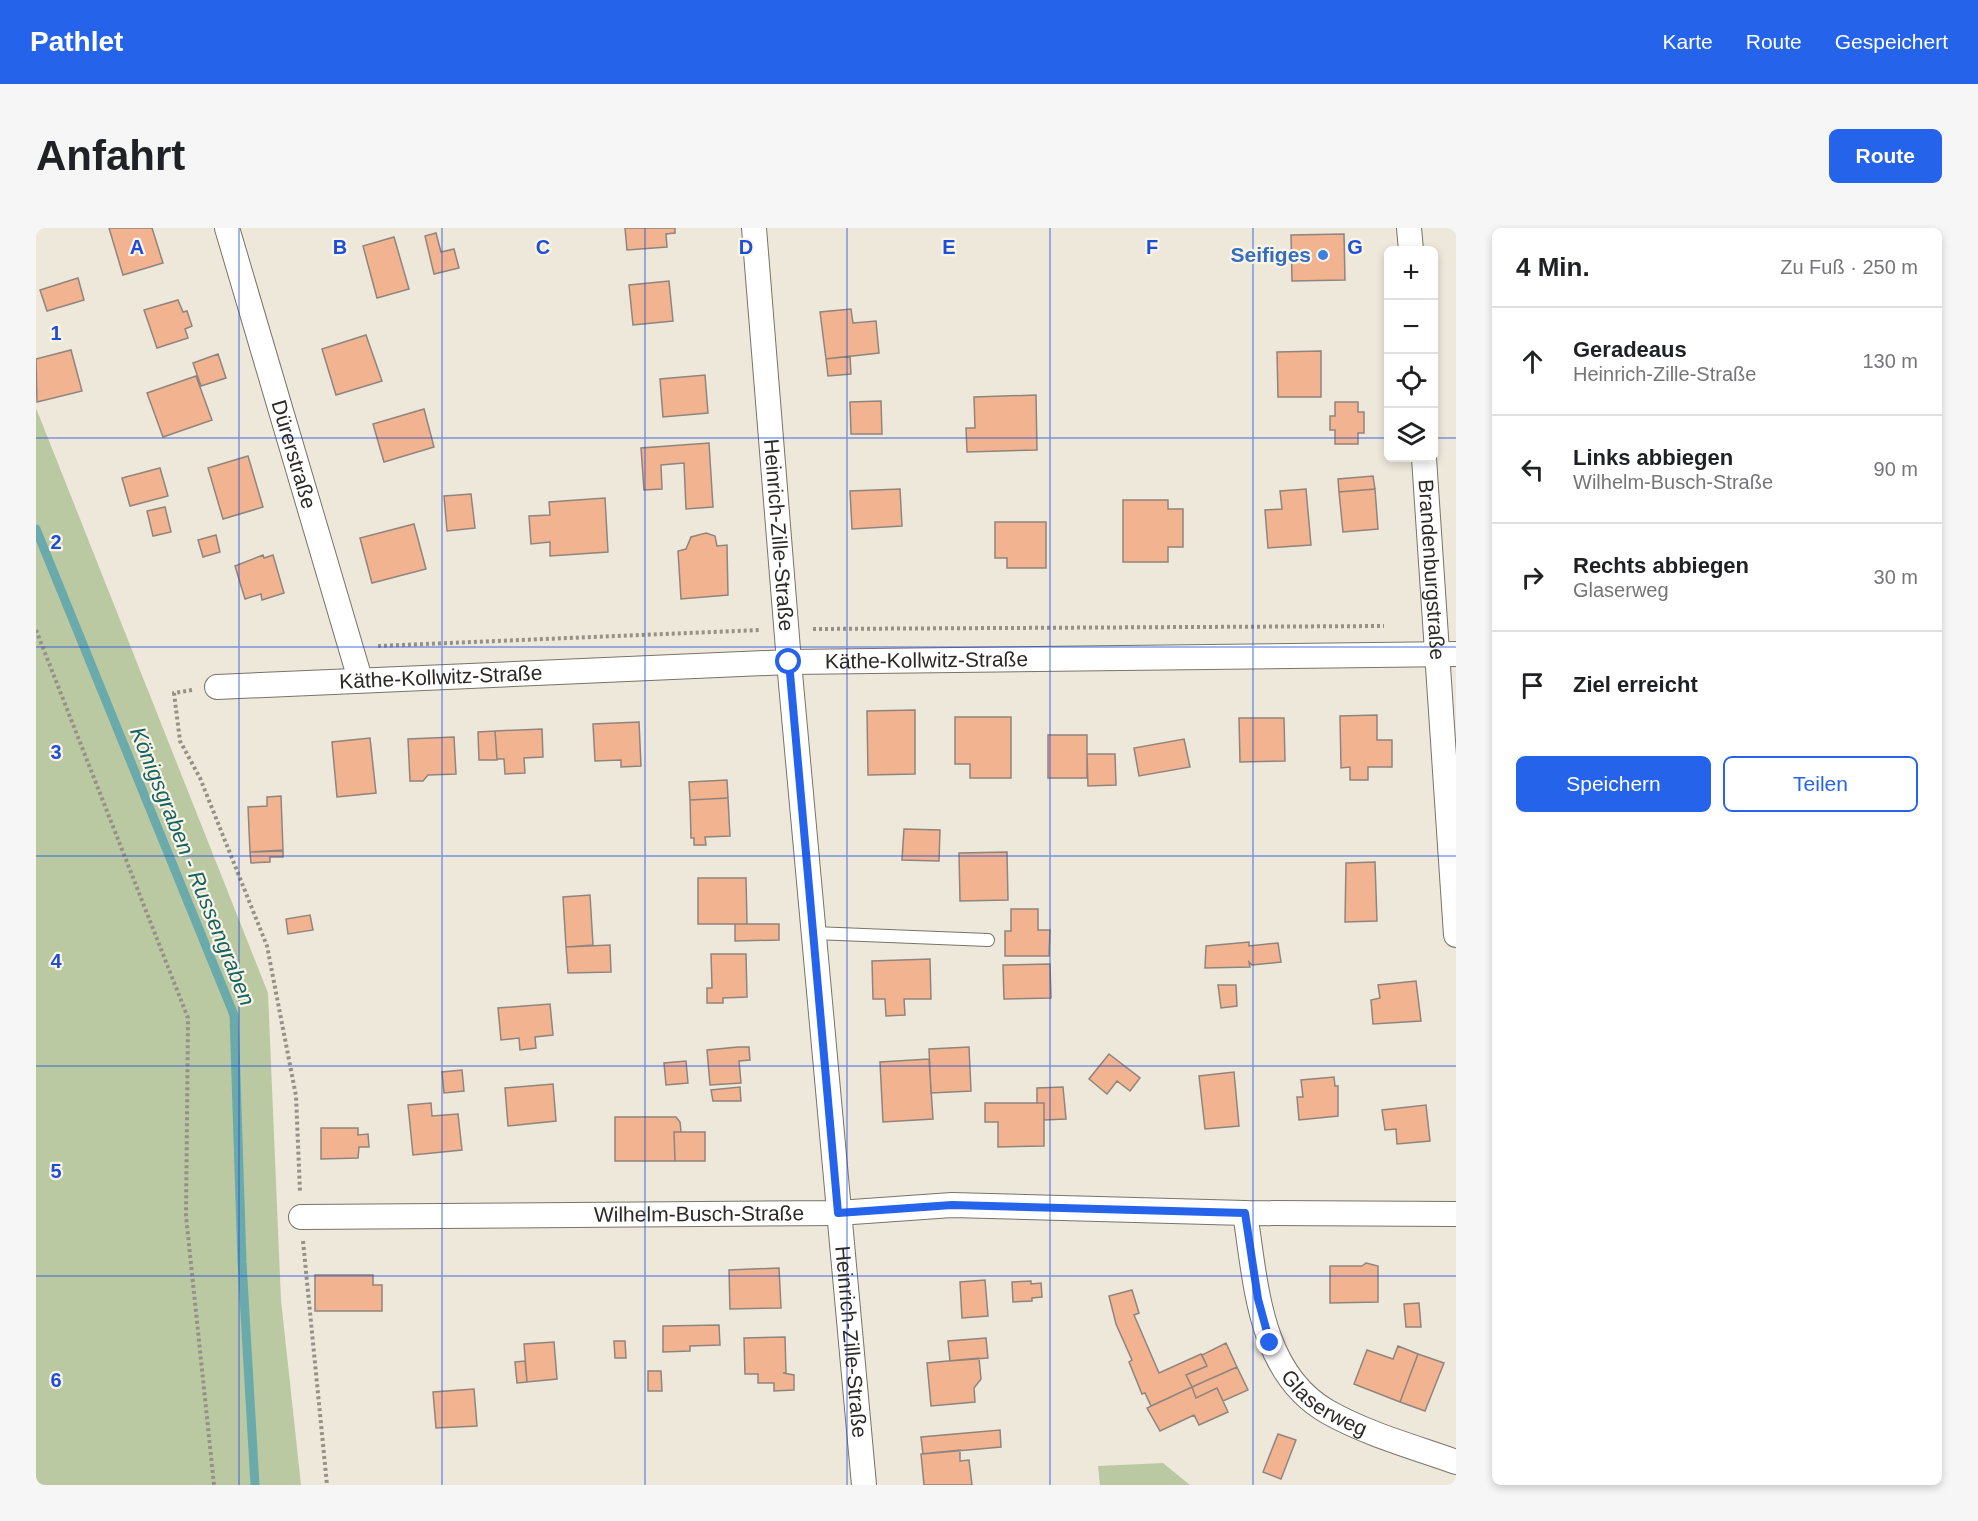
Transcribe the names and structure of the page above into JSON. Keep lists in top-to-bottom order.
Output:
{
  "streets": {
    "street": [
      "Dürerstraße",
      "Heinrich-Zille-Straße",
      "Brandenburgstraße",
      "Käthe-Kollwitz-Straße",
      "Wilhelm-Busch-Straße",
      "Glaserweg"
    ]
  },
  "crossings": [
    ["Dürerstraße", "Käthe-Kollwitz-Straße"],
    ["Heinrich-Zille-Straße", "Käthe-Kollwitz-Straße"],
    ["Heinrich-Zille-Straße", "Wilhelm-Busch-Straße"],
    ["Brandenburgstraße", "Käthe-Kollwitz-Straße"],
    ["Wilhelm-Busch-Straße", "Glaserweg"]
  ],
  "water": ["Königsgraben - Russengraben"],
  "places": ["Seifiges"],
  "page": {
    "header": "Pathlet",
    "nav": ["Karte", "Route", "Gespeichert"],
    "buttons": [
      "Route",
      ["Speichern", "Teilen"]
    ],
    "title": "Anfahrt",
    "heading": ["4 Min.", "Zu Fuß · 250 m"],
    "map_buttons": ["+", "−"],
    "list": [
      ["Geradeaus", "Heinrich-Zille-Straße", "130 m"],
      ["Links abbiegen", "Wilhelm-Busch-Straße", "90 m"],
      ["Rechts abbiegen", "Glaserweg", "30 m"],
      "Ziel erreicht"
    ]
  },
  "grid": {
    "columns": [
      "A",
      "B",
      "C",
      "D",
      "E",
      "F",
      "G"
    ],
    "rows": [
      "1",
      "2",
      "3",
      "4",
      "5",
      "6"
    ]
  }
}
